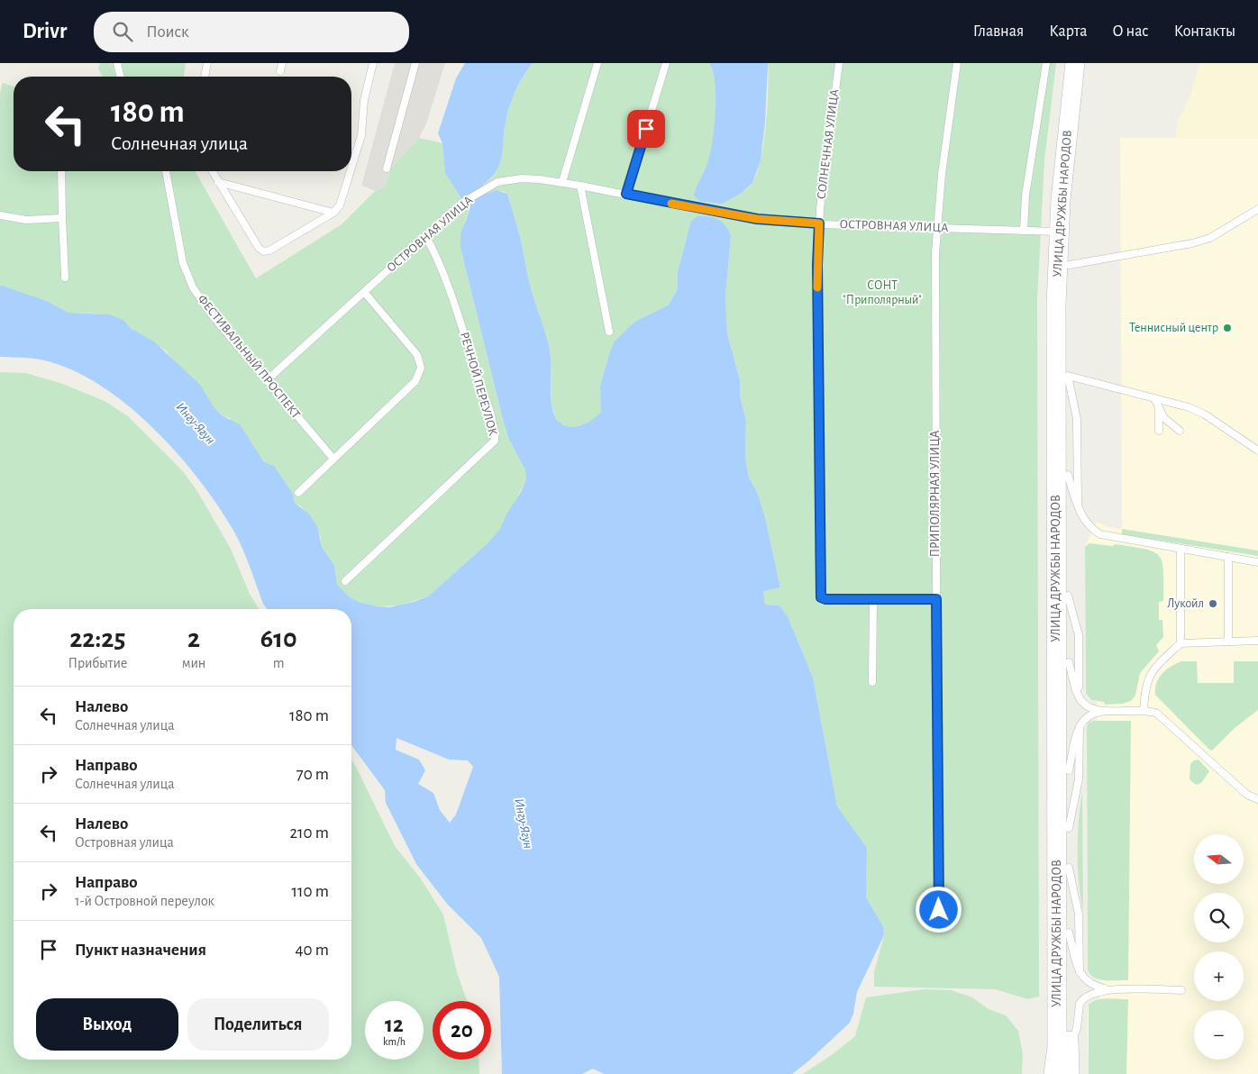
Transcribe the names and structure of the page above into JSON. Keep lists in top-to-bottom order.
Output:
{
  "streets": {
    "main road": ["УЛИЦА ДРУЖБЫ НАРОДОВ"],
    "lane": [
      "СОЛНЕЧНАЯ УЛИЦА",
      "ОСТРОВНАЯ УЛИЦА",
      "ФЕСТИВАЛЬНЫЙ ПРОСПЕКТ",
      "РЕЧНОЙ ПЕРЕУЛОК",
      "ПРИПОЛЯРНАЯ УЛИЦА"
    ]
  },
  "crossings": [
    ["СОЛНЕЧНАЯ УЛИЦА", "ОСТРОВНАЯ УЛИЦА"],
    ["СОЛНЕЧНАЯ УЛИЦА", "ПРИПОЛЯРНАЯ УЛИЦА"],
    ["УЛИЦА ДРУЖБЫ НАРОДОВ", "ОСТРОВНАЯ УЛИЦА"],
    ["ОСТРОВНАЯ УЛИЦА", "ФЕСТИВАЛЬНЫЙ ПРОСПЕКТ"],
    ["ОСТРОВНАЯ УЛИЦА", "РЕЧНОЙ ПЕРЕУЛОК"],
    ["ОСТРОВНАЯ УЛИЦА", "ПРИПОЛЯРНАЯ УЛИЦА"]
  ],
  "water": ["Ингу-Ягун"],
  "parks": ["СОНТ \"Приполярный\""],
  "places": ["Теннисный центр", "Лукойл"],
  "north": "left",
  "page": {
    "header": "Drivr",
    "search": "Поиск",
    "nav": [
      "Главная",
      "Карта",
      "О нас",
      "Контакты"
    ],
    "turn": ["180 m", "Солнечная улица"],
    "eta": [
      "22:25",
      "Прибытие",
      "2",
      "мин",
      "610",
      "m"
    ],
    "list": [
      {
        "name": "Налево",
        "note": "Солнечная улица",
        "value": "180 m"
      },
      {
        "name": "Направо",
        "note": "Солнечная улица",
        "value": "70 m"
      },
      {
        "name": "Налево",
        "note": "Островная улица",
        "value": "210 m"
      },
      {
        "name": "Направо",
        "note": "1-й Островной переулок",
        "value": "110 m"
      },
      {
        "name": "Пункт назначения",
        "value": "40 m"
      }
    ],
    "map_buttons": ["+", "−"],
    "buttons": ["Выход", "Поделиться"],
    "speed": "12 km/h",
    "limit": "20"
  }
}
